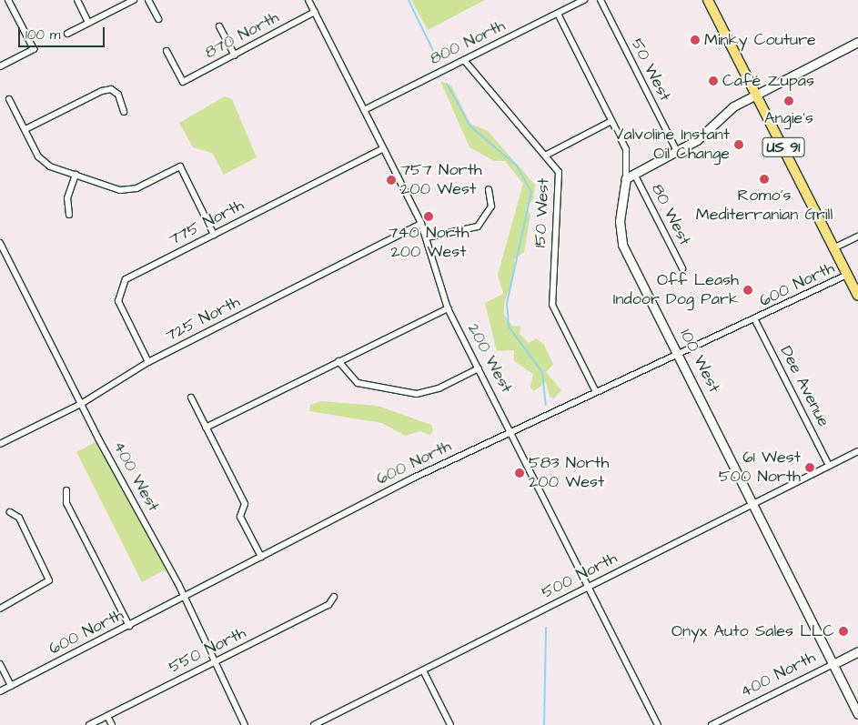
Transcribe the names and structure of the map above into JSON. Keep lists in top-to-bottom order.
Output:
{
  "streets": {
    "main road": ["US 91"],
    "street": [
      "870 North",
      "800 North",
      "50 West",
      "150 West",
      "80 West",
      "775 North",
      "600 North",
      "725 North",
      "200 West",
      "100 West",
      "Dee Avenue",
      "400 West",
      "500 North",
      "550 North",
      "400 North"
    ]
  },
  "crossings": [
    ["870 North", "200 West"],
    ["800 North", "150 West"],
    ["800 North", "200 West"],
    ["800 North", "100 West"],
    ["US 91", "600 North"],
    ["150 West", "600 North"],
    ["775 North", "725 North"],
    ["775 North", "200 West"],
    ["600 North", "200 West"],
    ["600 North", "100 West"],
    ["600 North", "Dee Avenue"],
    ["600 North", "400 West"],
    ["725 North", "200 West"],
    ["725 North", "400 West"],
    ["200 West", "500 North"],
    ["100 West", "500 North"],
    ["100 West", "400 North"],
    ["Dee Avenue", "500 North"],
    ["400 West", "550 North"]
  ],
  "places": [
    "Minky Couture",
    "Café Zupas",
    "Angie's",
    "Valvoline Instant Oil Change",
    "Romo's Mediterranian Grill",
    "757 North 200 West",
    "740 North 200 West",
    "Off Leash Indoor Dog Park",
    "61 West 500 North",
    "583 North 200 West",
    "Onyx Auto Sales LLC"
  ],
  "scale_bar": "100 m"
}
